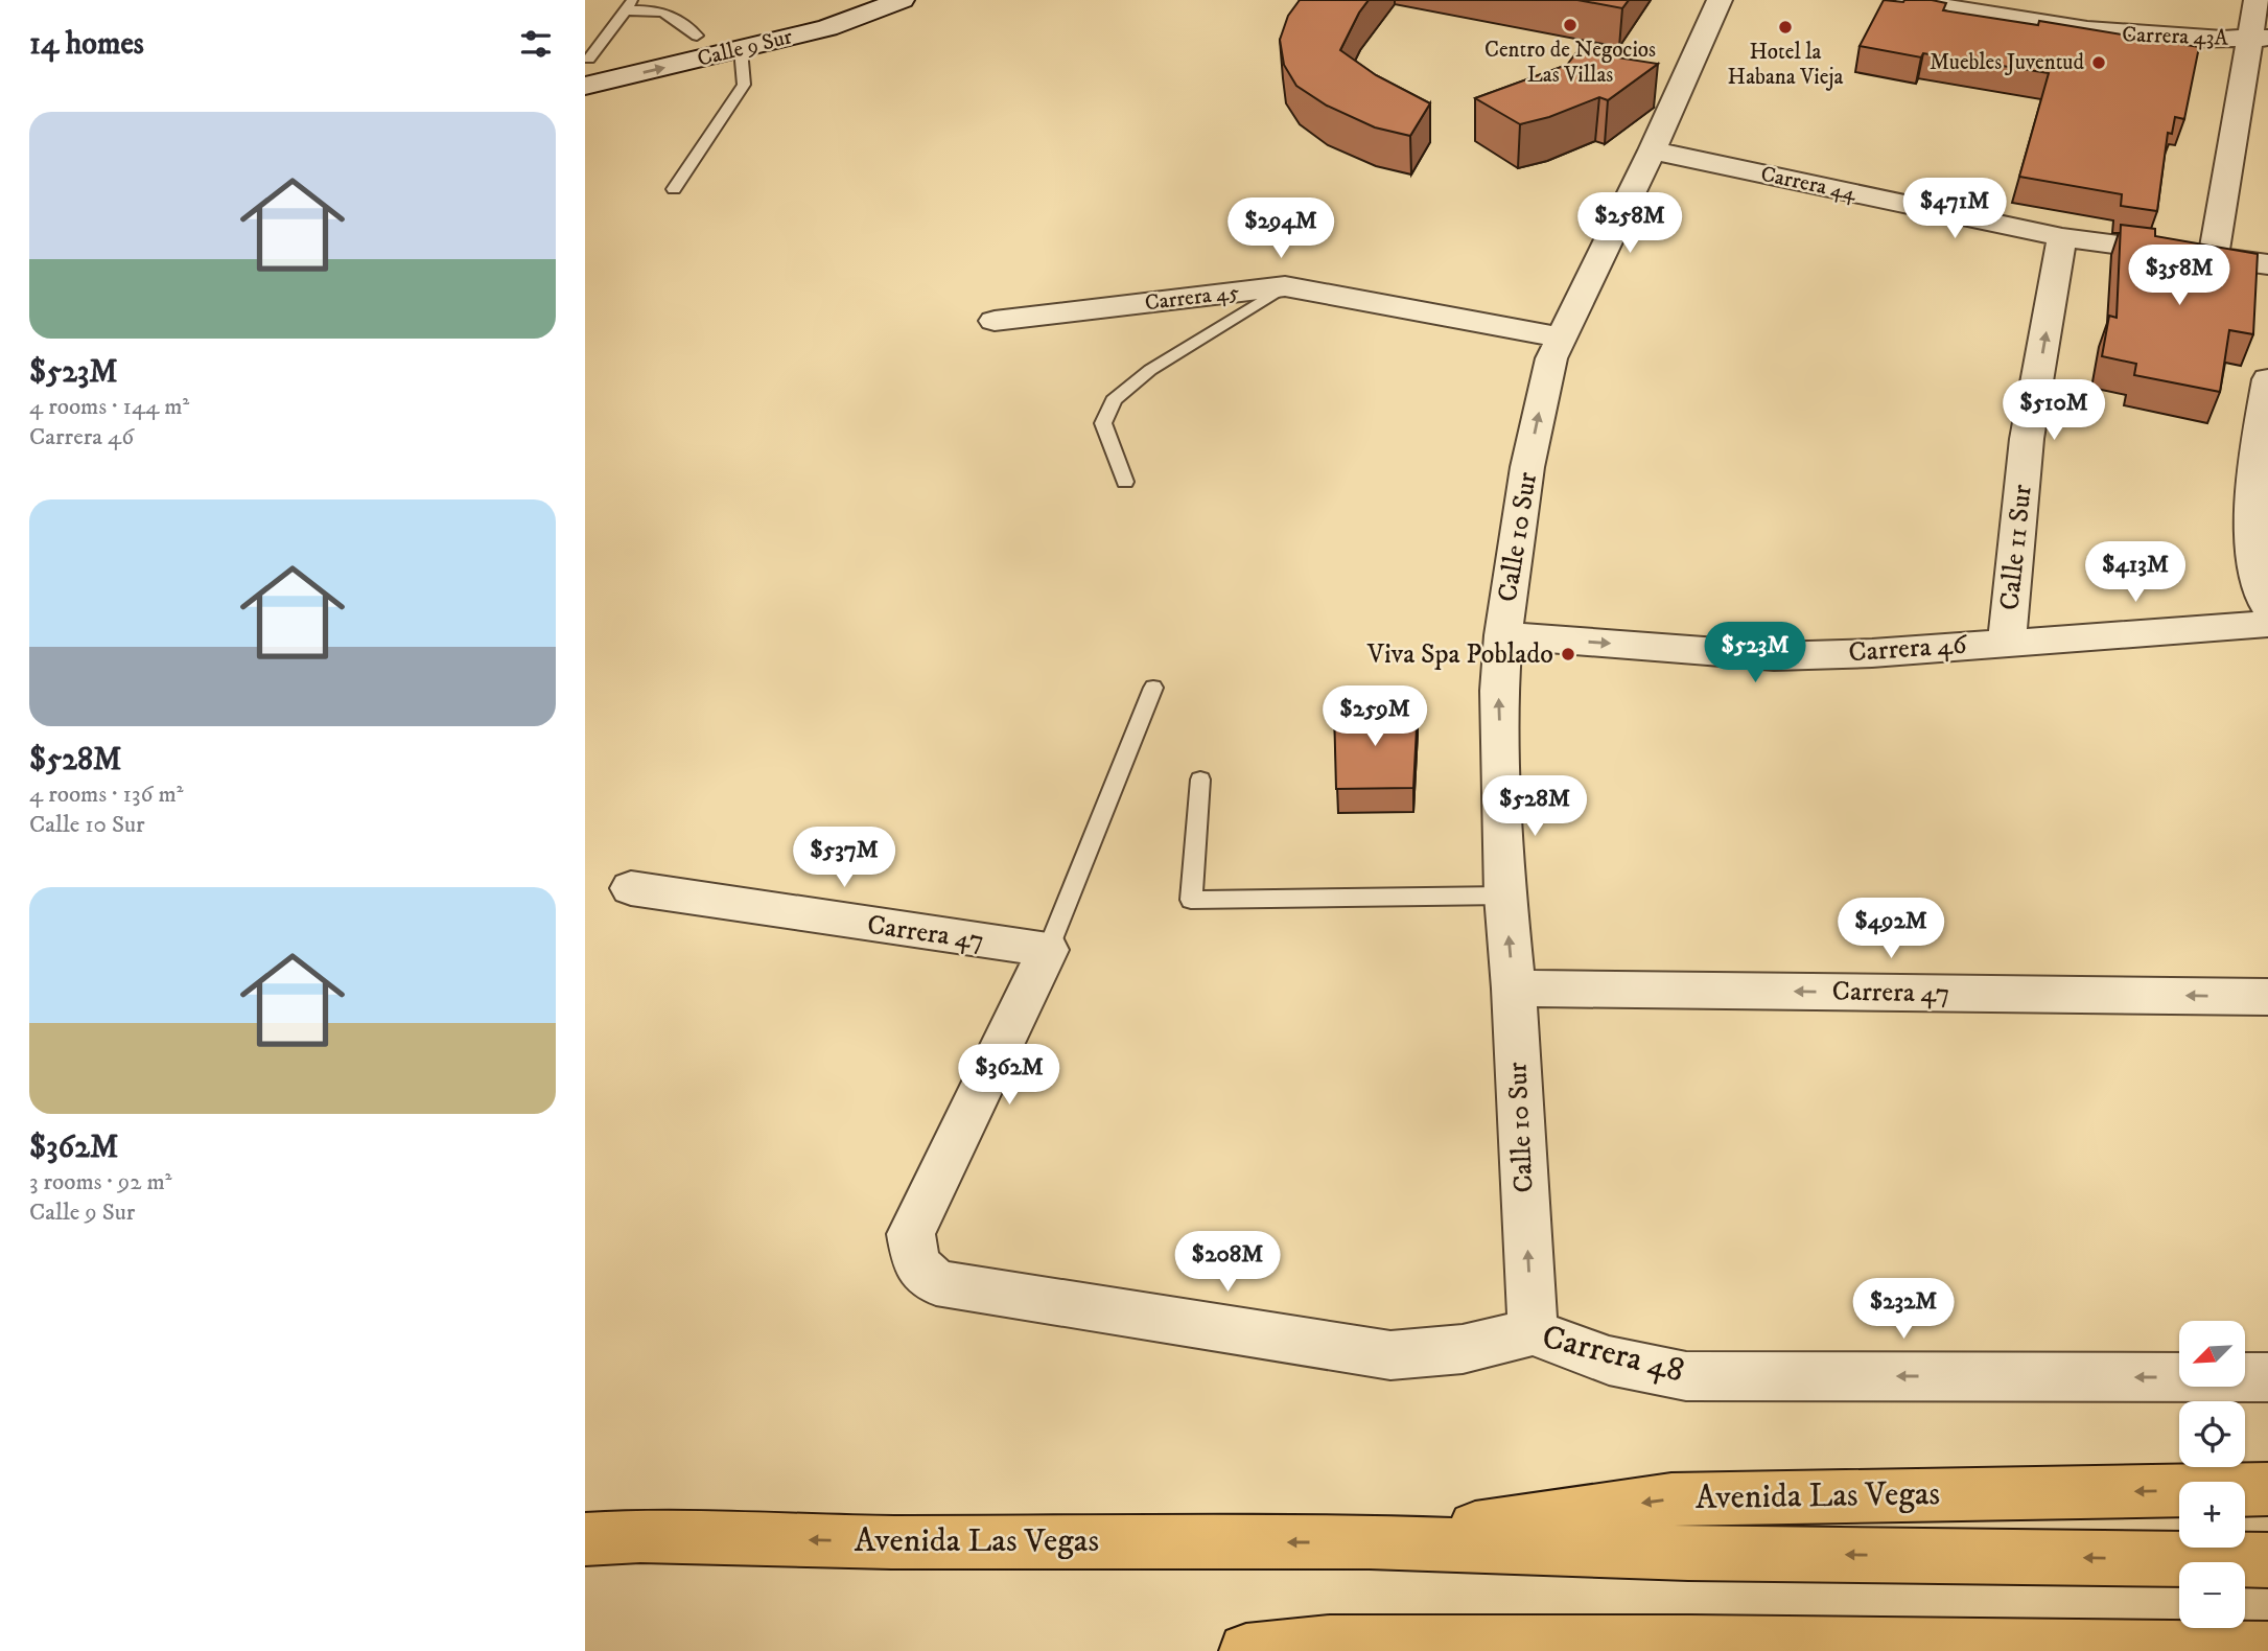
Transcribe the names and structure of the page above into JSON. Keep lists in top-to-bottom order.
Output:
{
  "streets": {
    "main road": ["Avenida Las Vegas"],
    "street": [
      "Carrera 43A",
      "Calle 9 Sur",
      "Carrera 44",
      "Carrera 45",
      "Calle 10 Sur",
      "Calle 11 Sur",
      "Carrera 46",
      "Carrera 47",
      "Carrera 48"
    ]
  },
  "crossings": [
    ["Carrera 44", "Calle 10 Sur"],
    ["Carrera 44", "Calle 11 Sur"],
    ["Carrera 45", "Calle 10 Sur"],
    ["Calle 10 Sur", "Carrera 46"],
    ["Calle 10 Sur", "Carrera 47"],
    ["Calle 10 Sur", "Carrera 48"],
    ["Calle 11 Sur", "Carrera 46"],
    ["Carrera 47", "Carrera 48"]
  ],
  "one_way": [
    "Calle 10 Sur",
    "Carrera 46",
    "Carrera 47",
    "Carrera 48"
  ],
  "places": [
    "Centro de Negocios Las Villas",
    "Hotel la Habana Vieja",
    "Muebles Juventud",
    "Viva Spa Poblado"
  ],
  "north": "bottom left",
  "page": {
    "heading": "14 homes",
    "list": [
      {
        "name": "$523M",
        "note": "4 rooms · 144 m² · Carrera 46"
      },
      {
        "name": "$528M",
        "note": "4 rooms · 136 m² · Calle 10 Sur"
      },
      {
        "name": "$362M",
        "note": "3 rooms · 92 m² · Calle 9 Sur"
      }
    ],
    "price": [
      "$471M",
      "$258M",
      "$294M",
      "$358M",
      "$510M",
      "$413M",
      "$523M",
      "$259M",
      "$528M",
      "$537M",
      "$492M",
      "$362M",
      "$208M",
      "$232M"
    ],
    "map_buttons": ["+", "−"]
  }
}
